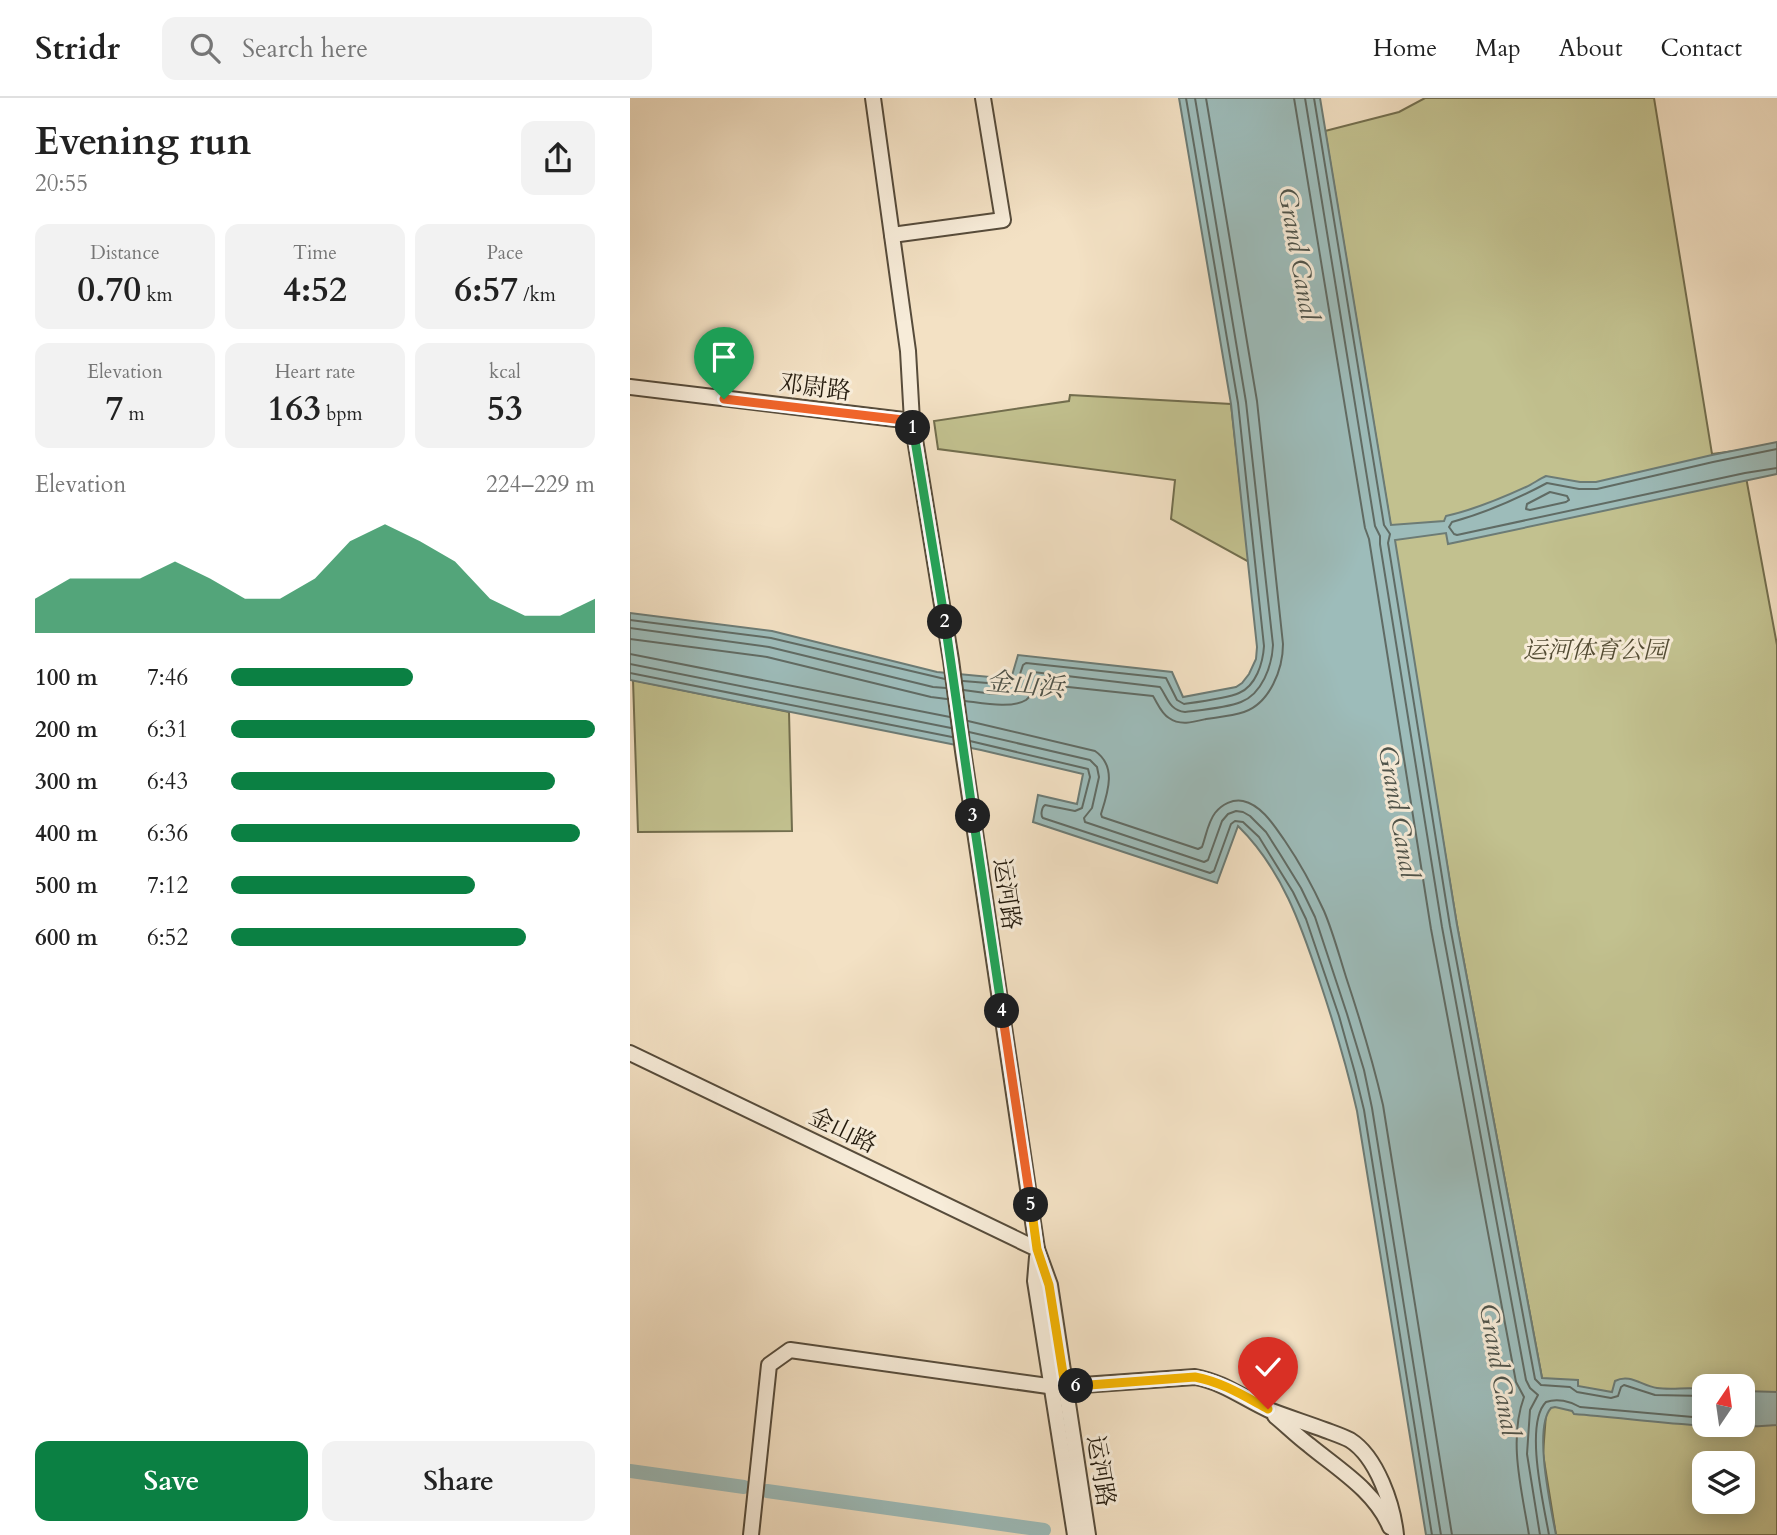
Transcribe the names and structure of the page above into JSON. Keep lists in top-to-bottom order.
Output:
{
  "streets": {
    "street": ["邓尉路", "运河路", "金山路"]
  },
  "crossings": [
    ["邓尉路", "运河路"],
    ["运河路", "金山路"]
  ],
  "water": ["Grand Canal", "金山浜"],
  "parks": ["运河体育公园"],
  "north": "top",
  "page": {
    "header": "Stridr",
    "search": "Search here",
    "nav": [
      "Home",
      "Map",
      "About",
      "Contact"
    ],
    "heading": ["Evening run", "20:55"],
    "stats": [
      ["Distance", "0.70 km"],
      ["Time", "4:52"],
      ["Pace", "6:57 /km"],
      ["Elevation", "7 m"],
      ["Heart rate", "163 bpm"],
      ["kcal", "53"]
    ],
    "pins": [
      "1",
      "2",
      "3",
      "4",
      "5",
      "6"
    ],
    "chart": ["Elevation", "224–229 m"],
    "list": [
      {
        "name": "100 m",
        "note": "7:46"
      },
      {
        "name": "200 m",
        "note": "6:31"
      },
      {
        "name": "300 m",
        "note": "6:43"
      },
      {
        "name": "400 m",
        "note": "6:36"
      },
      {
        "name": "500 m",
        "note": "7:12"
      },
      {
        "name": "600 m",
        "note": "6:52"
      }
    ],
    "buttons": ["Save", "Share"]
  }
}
